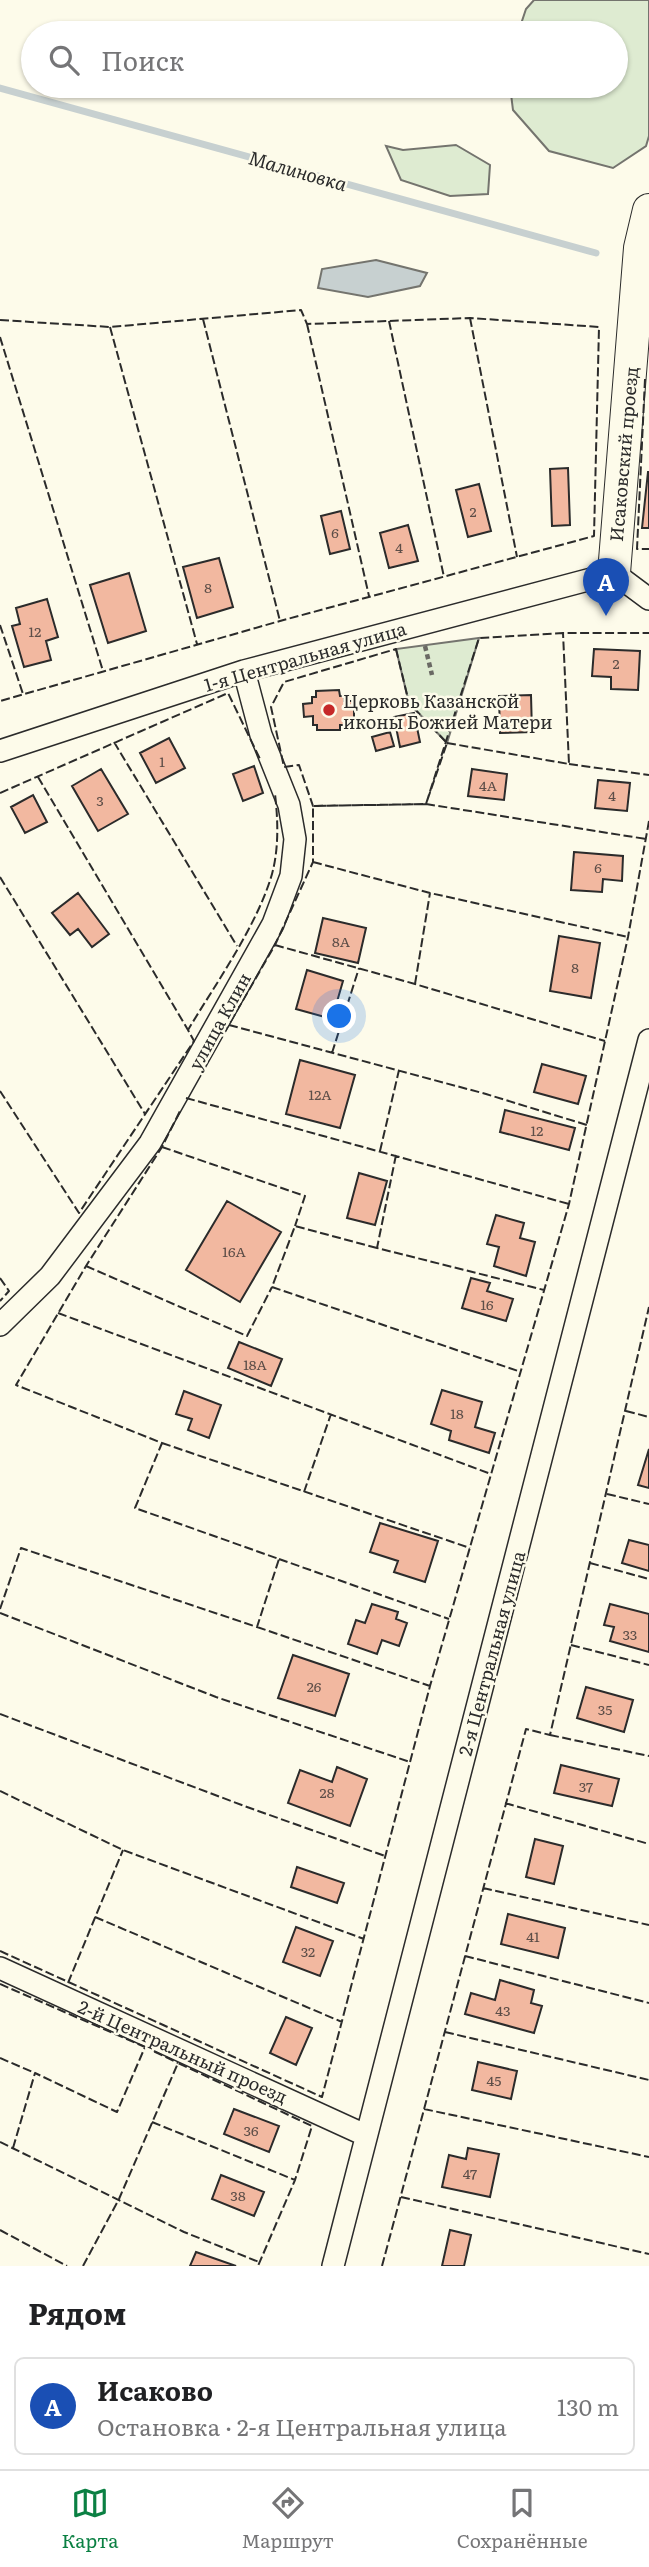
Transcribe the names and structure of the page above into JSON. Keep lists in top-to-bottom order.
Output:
{
  "streets": {
    "street": [
      "Исаковский проезд",
      "1-я Центральная улица",
      "улица Клин",
      "2-я Центральная улица",
      "2-й Центральный проезд"
    ]
  },
  "crossings": [
    ["Исаковский проезд", "1-я Центральная улица"],
    ["1-я Центральная улица", "улица Клин"],
    ["2-я Центральная улица", "2-й Центральный проезд"]
  ],
  "water": ["Малиновка"],
  "places": ["Церковь Казанской иконы Божией Матери"],
  "house_numbers": [
    "2",
    "6",
    "4",
    "8",
    "12",
    "2",
    "1",
    "4А",
    "4",
    "3",
    "6",
    "8А",
    "8",
    "12А",
    "12",
    "16А",
    "16",
    "18А",
    "18",
    "33",
    "26",
    "35",
    "37",
    "28",
    "41",
    "32",
    "43",
    "45",
    "36",
    "47",
    "38"
  ],
  "page": {
    "search": "Поиск",
    "pins": "A",
    "heading": "Рядом",
    "list": [
      {
        "mark": "A",
        "name": "Исаково",
        "note": "Остановка · 2-я Центральная улица",
        "value": "130 m"
      }
    ],
    "nav": ["Карта", "Маршрут", "Сохранённые"]
  }
}
